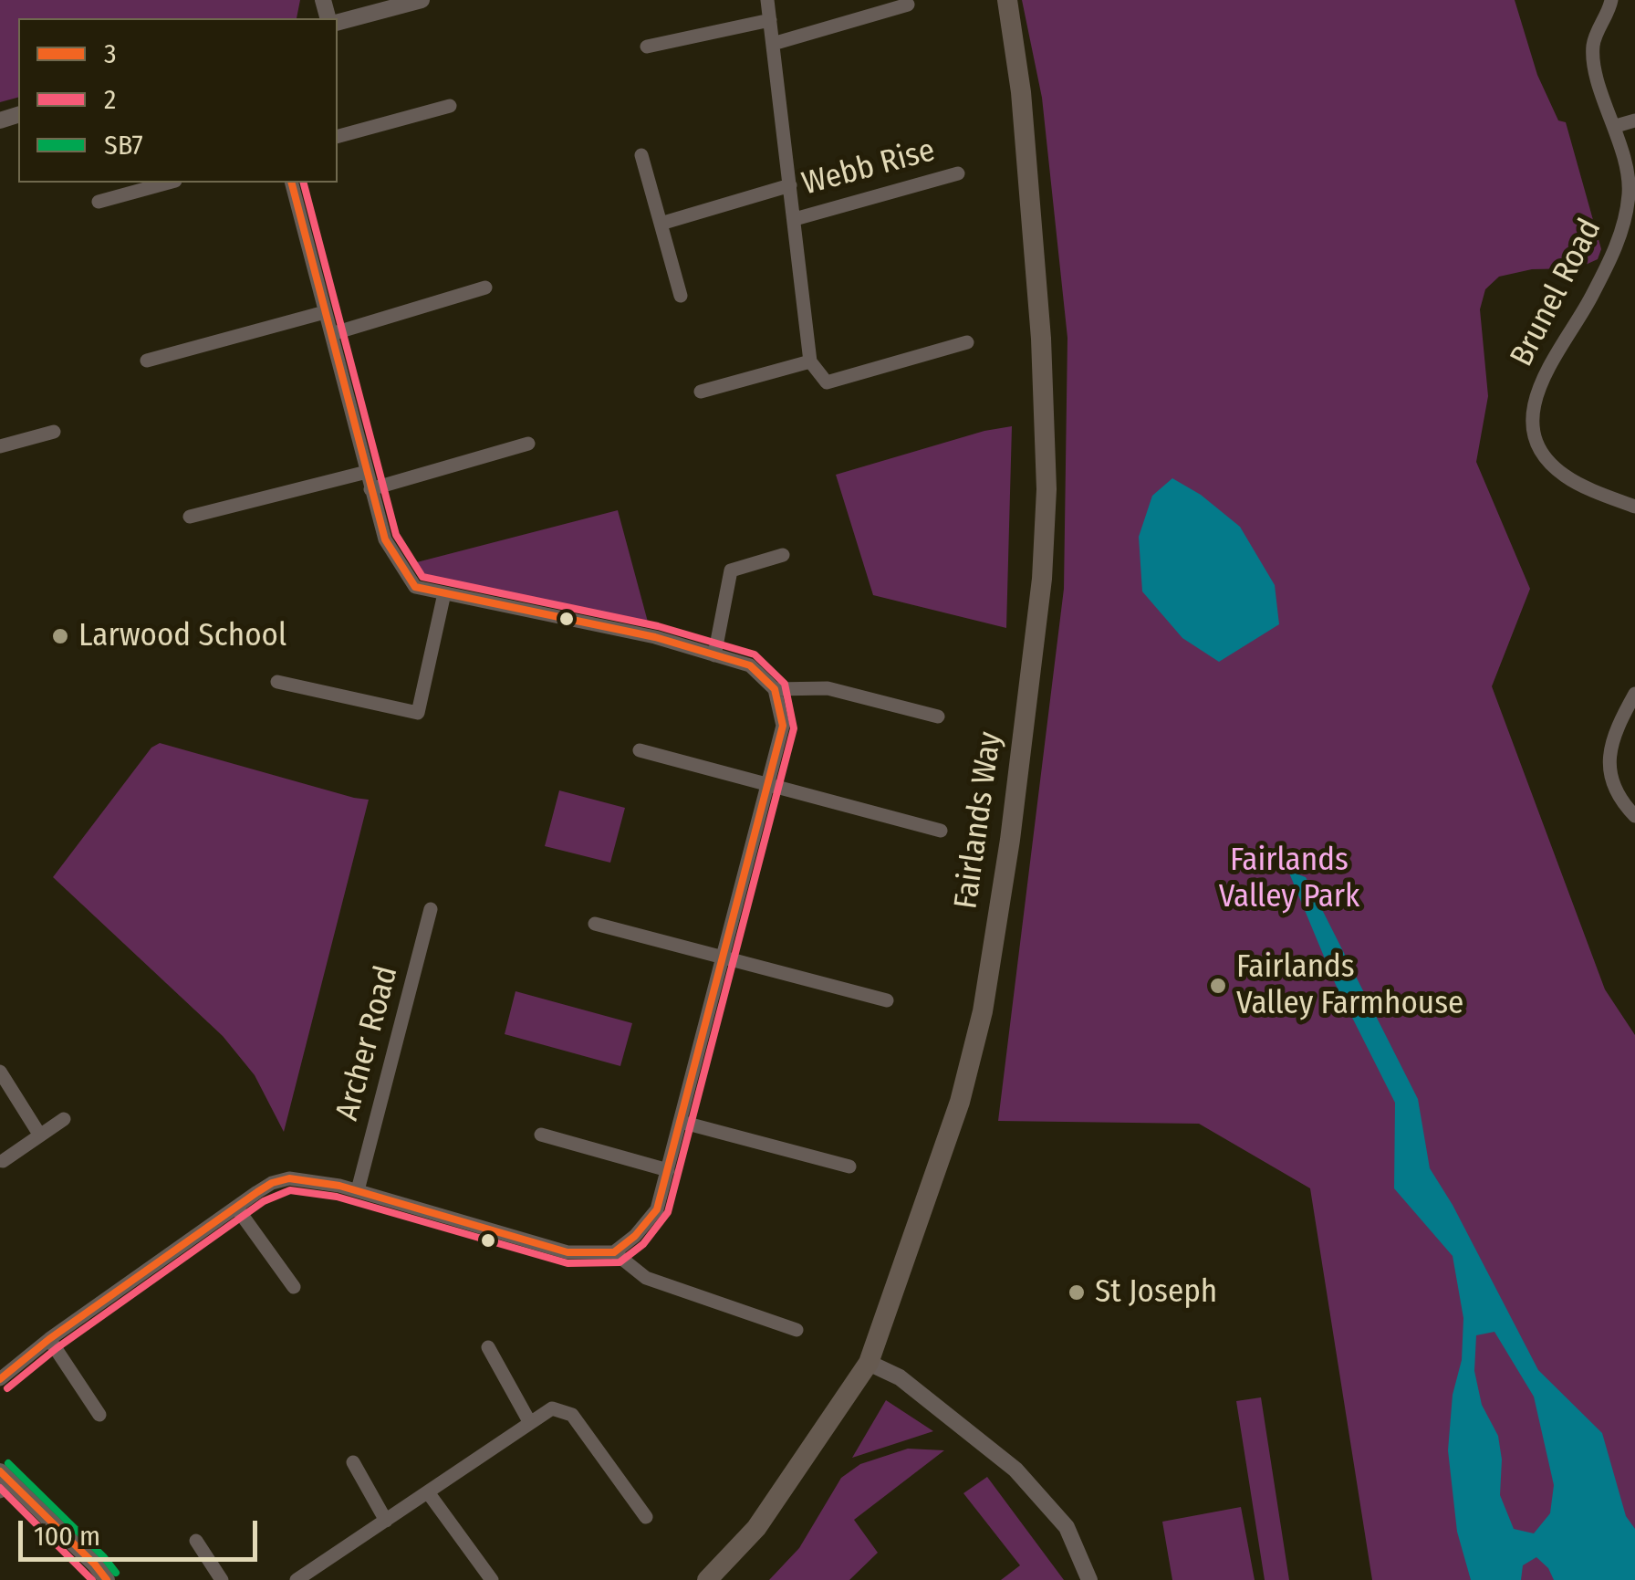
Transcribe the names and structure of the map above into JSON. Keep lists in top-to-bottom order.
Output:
{
  "streets": {
    "main road": ["Fairlands Way"],
    "street": ["Webb Rise", "Brunel Road", "Archer Road"]
  },
  "parks": ["Fairlands Valley Park"],
  "places": ["Larwood School", "Fairlands Valley Farmhouse", "St Joseph"],
  "lines": ["transit line 3", "transit line 2", "transit line SB7"],
  "legend": ["3", "2", "SB7"],
  "scale_bar": "100 m"
}
